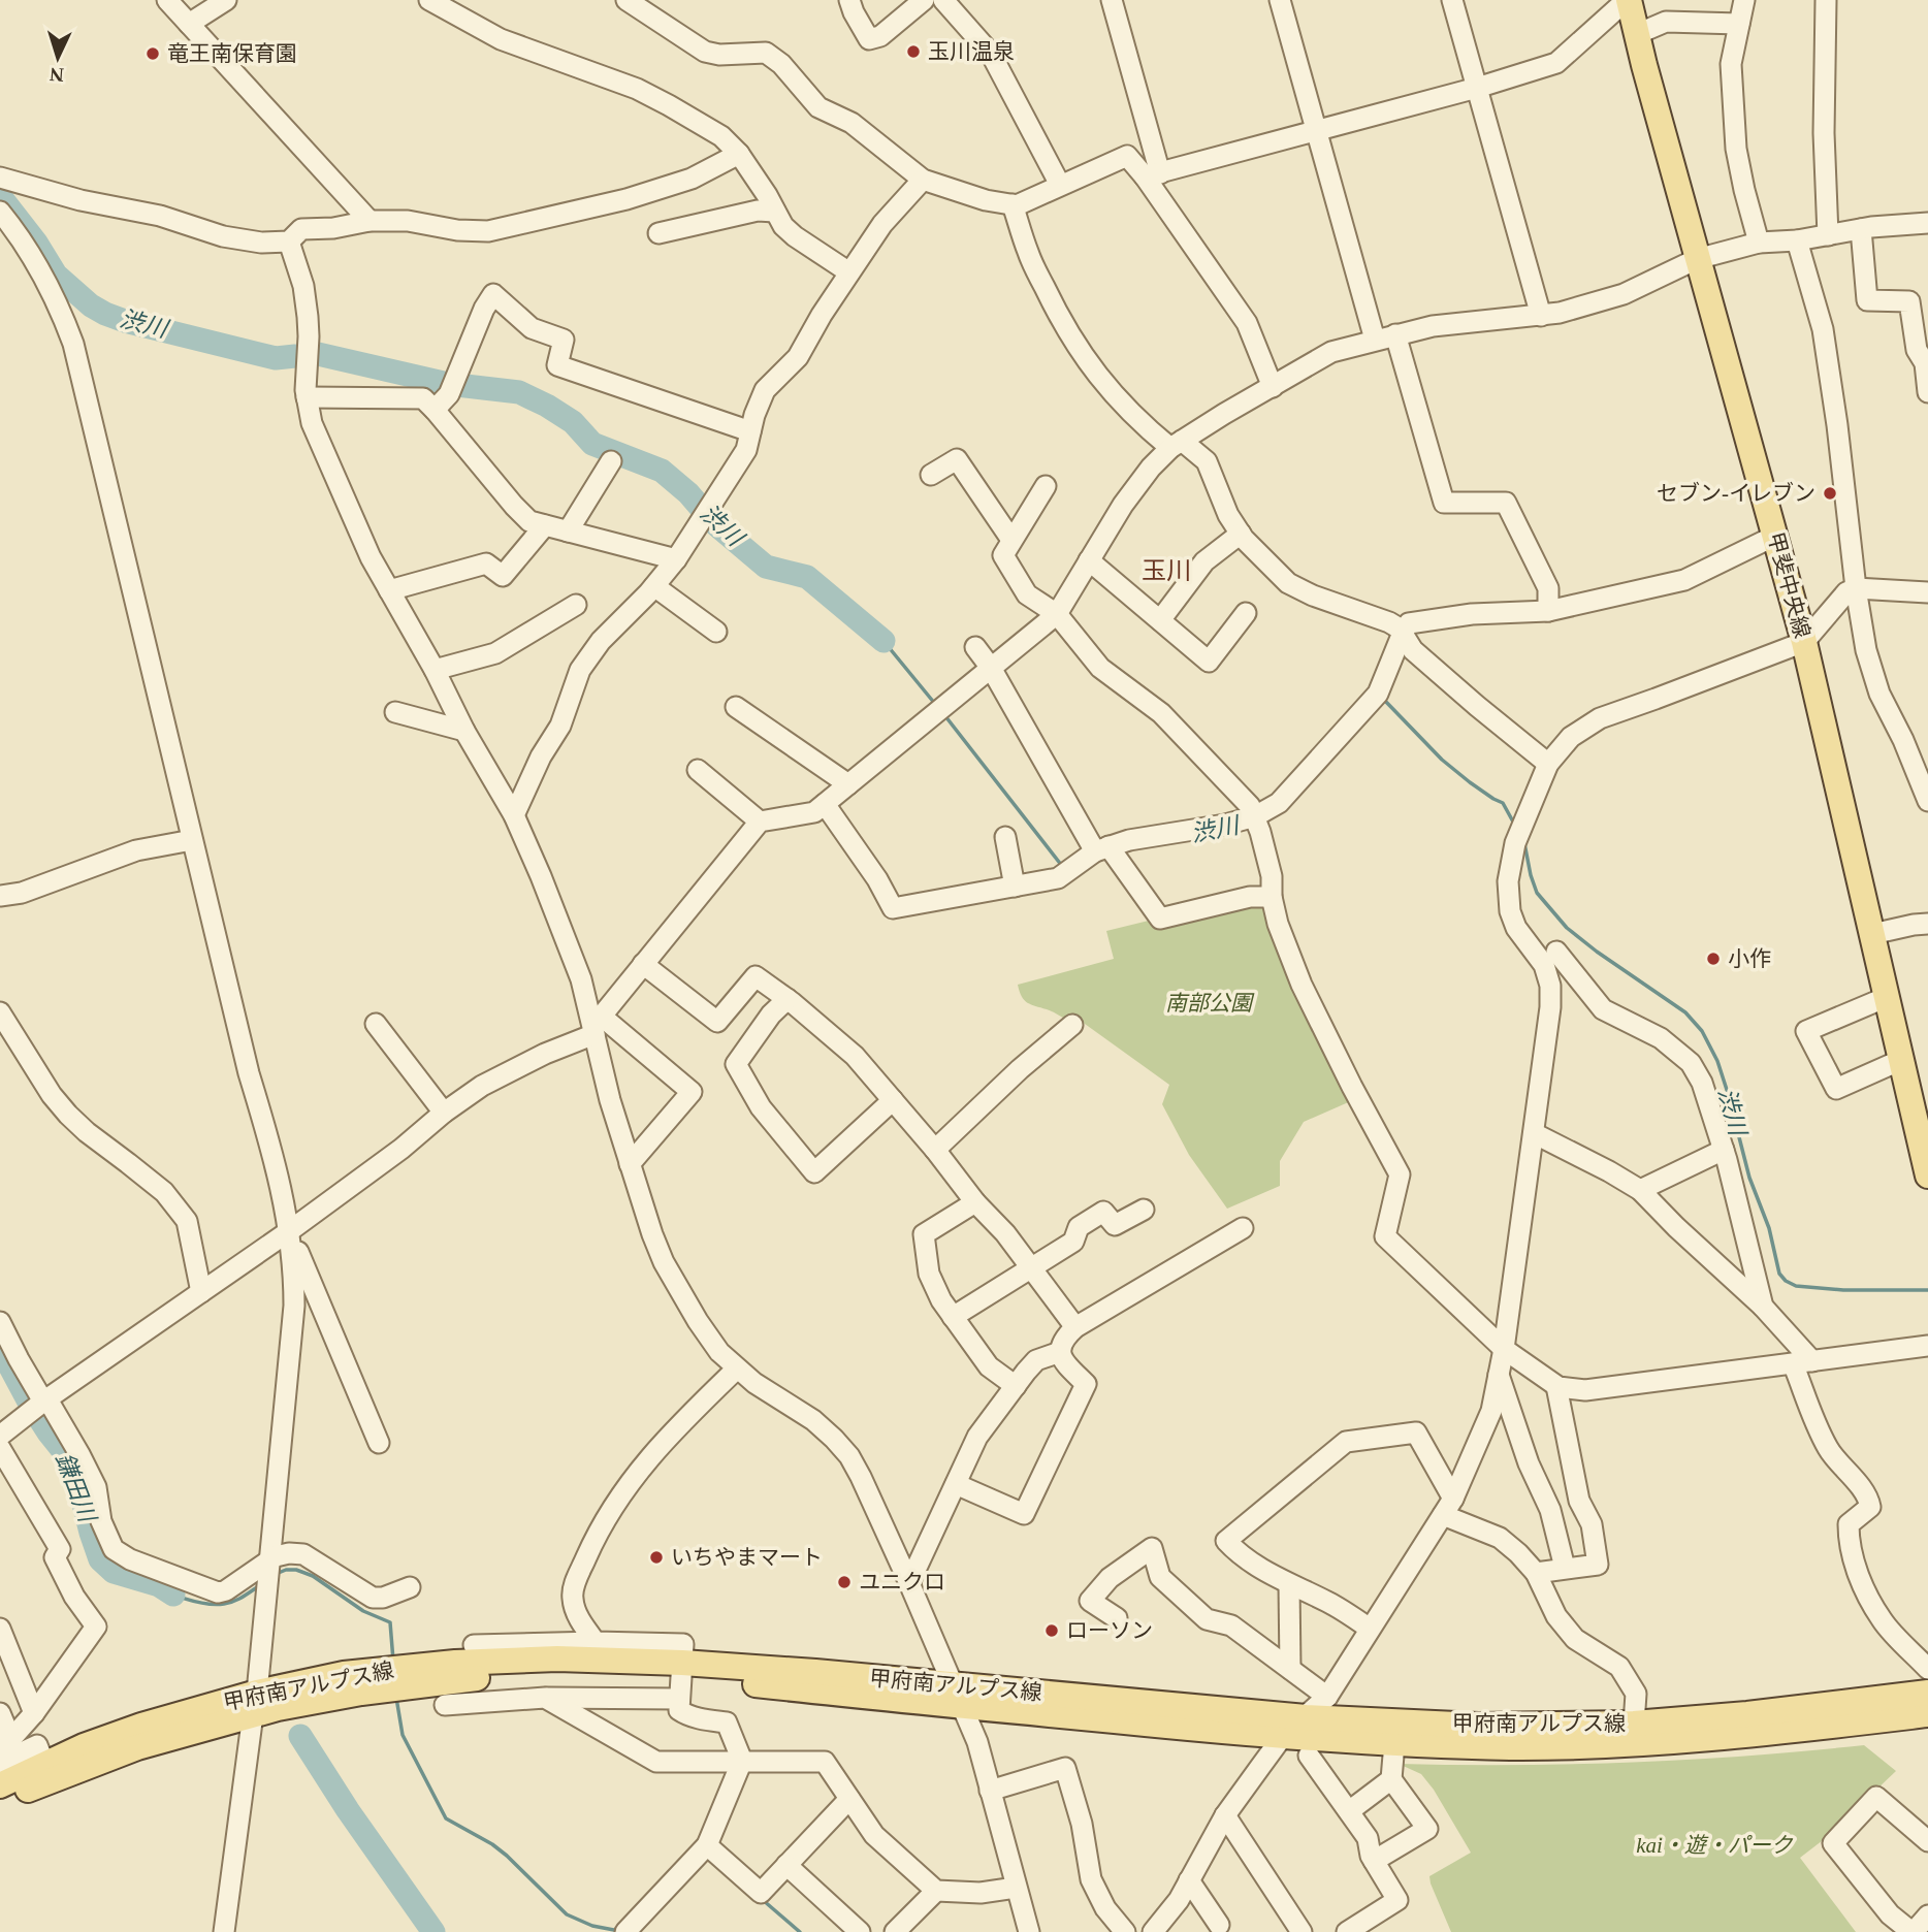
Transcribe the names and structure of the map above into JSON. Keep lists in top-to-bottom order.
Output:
{
  "streets": {
    "main road": ["甲斐中央線", "甲府南アルプス線"]
  },
  "districts": ["玉川"],
  "water": ["渋川", "鎌田川"],
  "parks": ["南部公園", "kai・遊・パーク"],
  "places": [
    "玉川温泉",
    "竜王南保育園",
    "セブン-イレブン",
    "小作",
    "いちやまマート",
    "ユニクロ",
    "ローソン"
  ],
  "north": "bottom"
}
